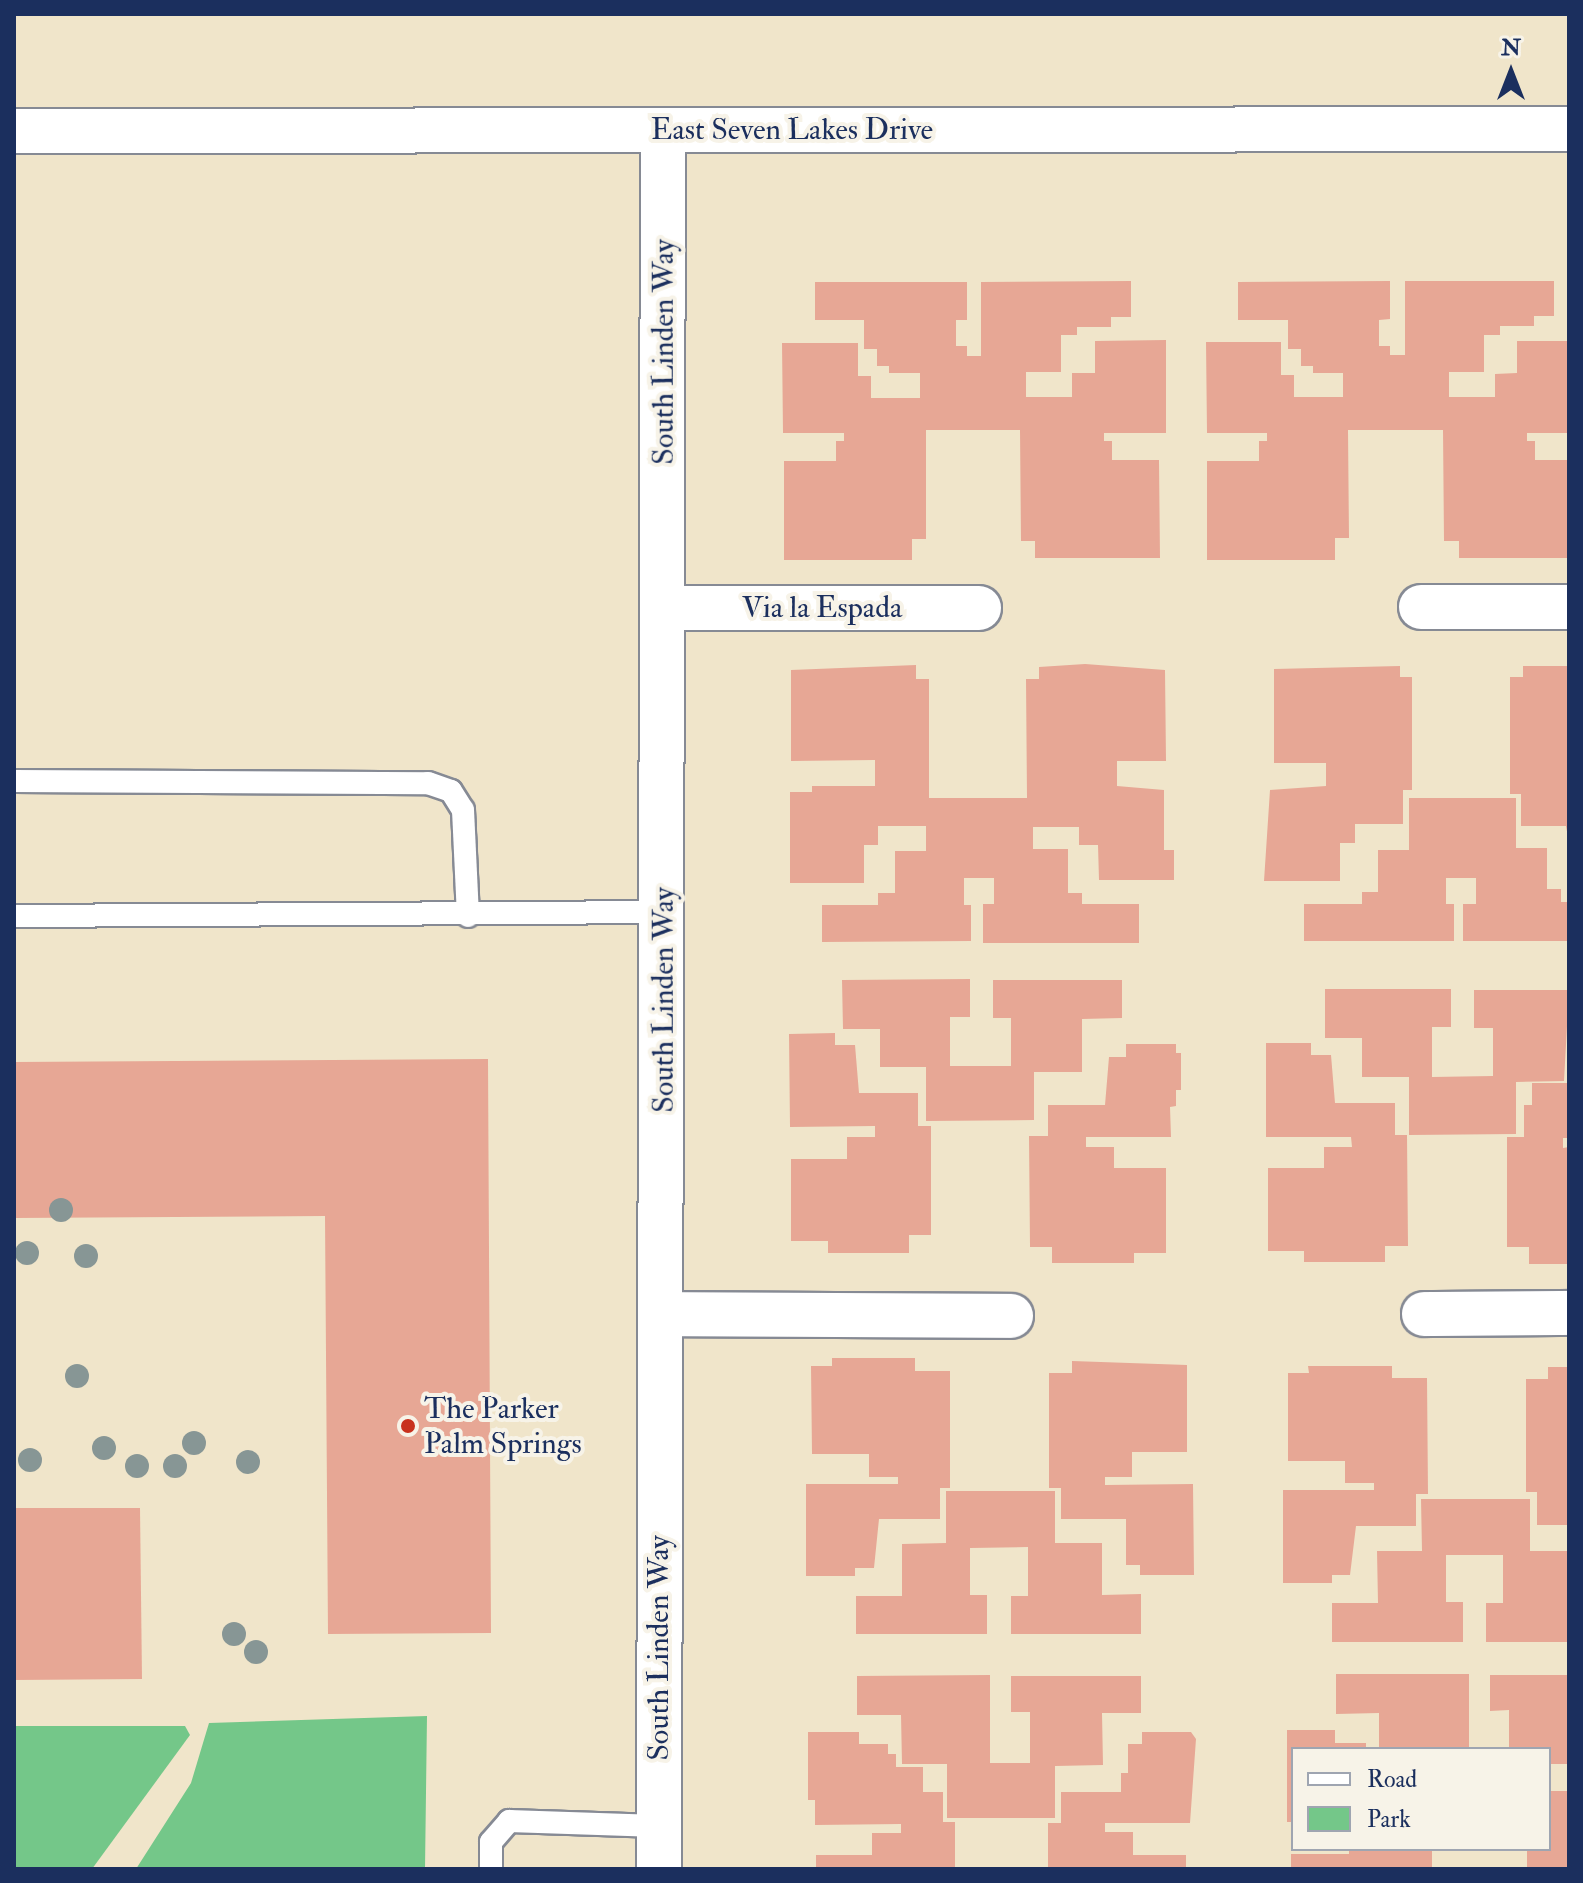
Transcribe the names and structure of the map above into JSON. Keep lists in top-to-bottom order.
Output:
{
  "streets": {
    "street": ["East Seven Lakes Drive", "South Linden Way", "Via la Espada"]
  },
  "crossings": [
    ["East Seven Lakes Drive", "South Linden Way"],
    ["South Linden Way", "Via la Espada"]
  ],
  "places": ["The Parker Palm Springs"],
  "legend": ["Road", "Park"],
  "north": "top"
}
